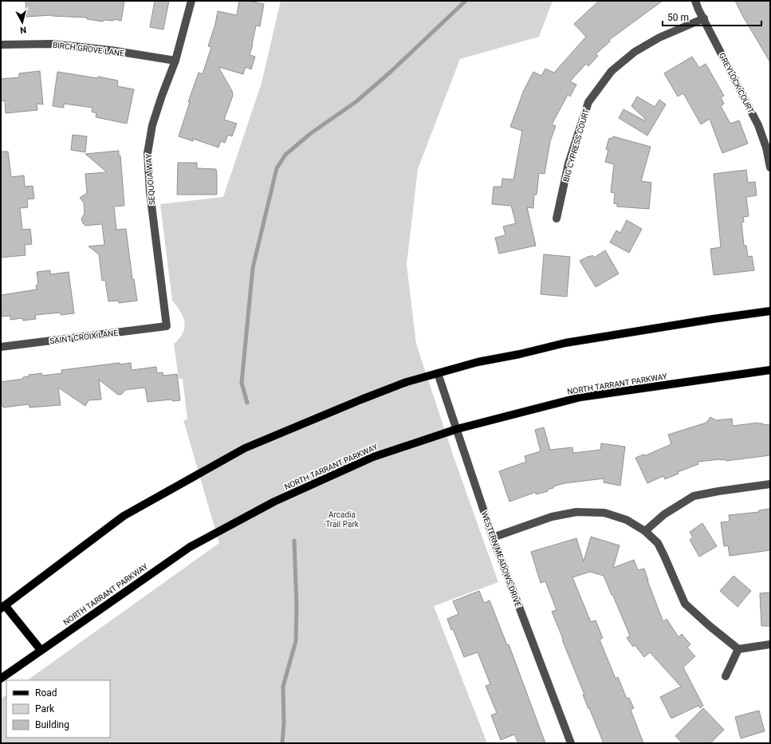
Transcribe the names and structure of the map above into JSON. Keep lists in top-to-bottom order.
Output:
{
  "streets": {
    "main road": ["NORTH TARRANT PARKWAY"],
    "street": [
      "BIRCH GROVE LANE",
      "GREYLOCK COURT",
      "BIG CYPRESS COURT",
      "SEQUOIA WAY",
      "SAINT CROIX LANE",
      "WESTERN MEADOWS DRIVE"
    ]
  },
  "crossings": [
    ["BIRCH GROVE LANE", "SEQUOIA WAY"],
    ["GREYLOCK COURT", "BIG CYPRESS COURT"],
    ["SEQUOIA WAY", "SAINT CROIX LANE"],
    ["NORTH TARRANT PARKWAY", "WESTERN MEADOWS DRIVE"]
  ],
  "parks": ["Arcadia Trail Park"],
  "legend": ["Road", "Park", "Building"],
  "scale_bar": "50 m",
  "north": "bottom"
}
